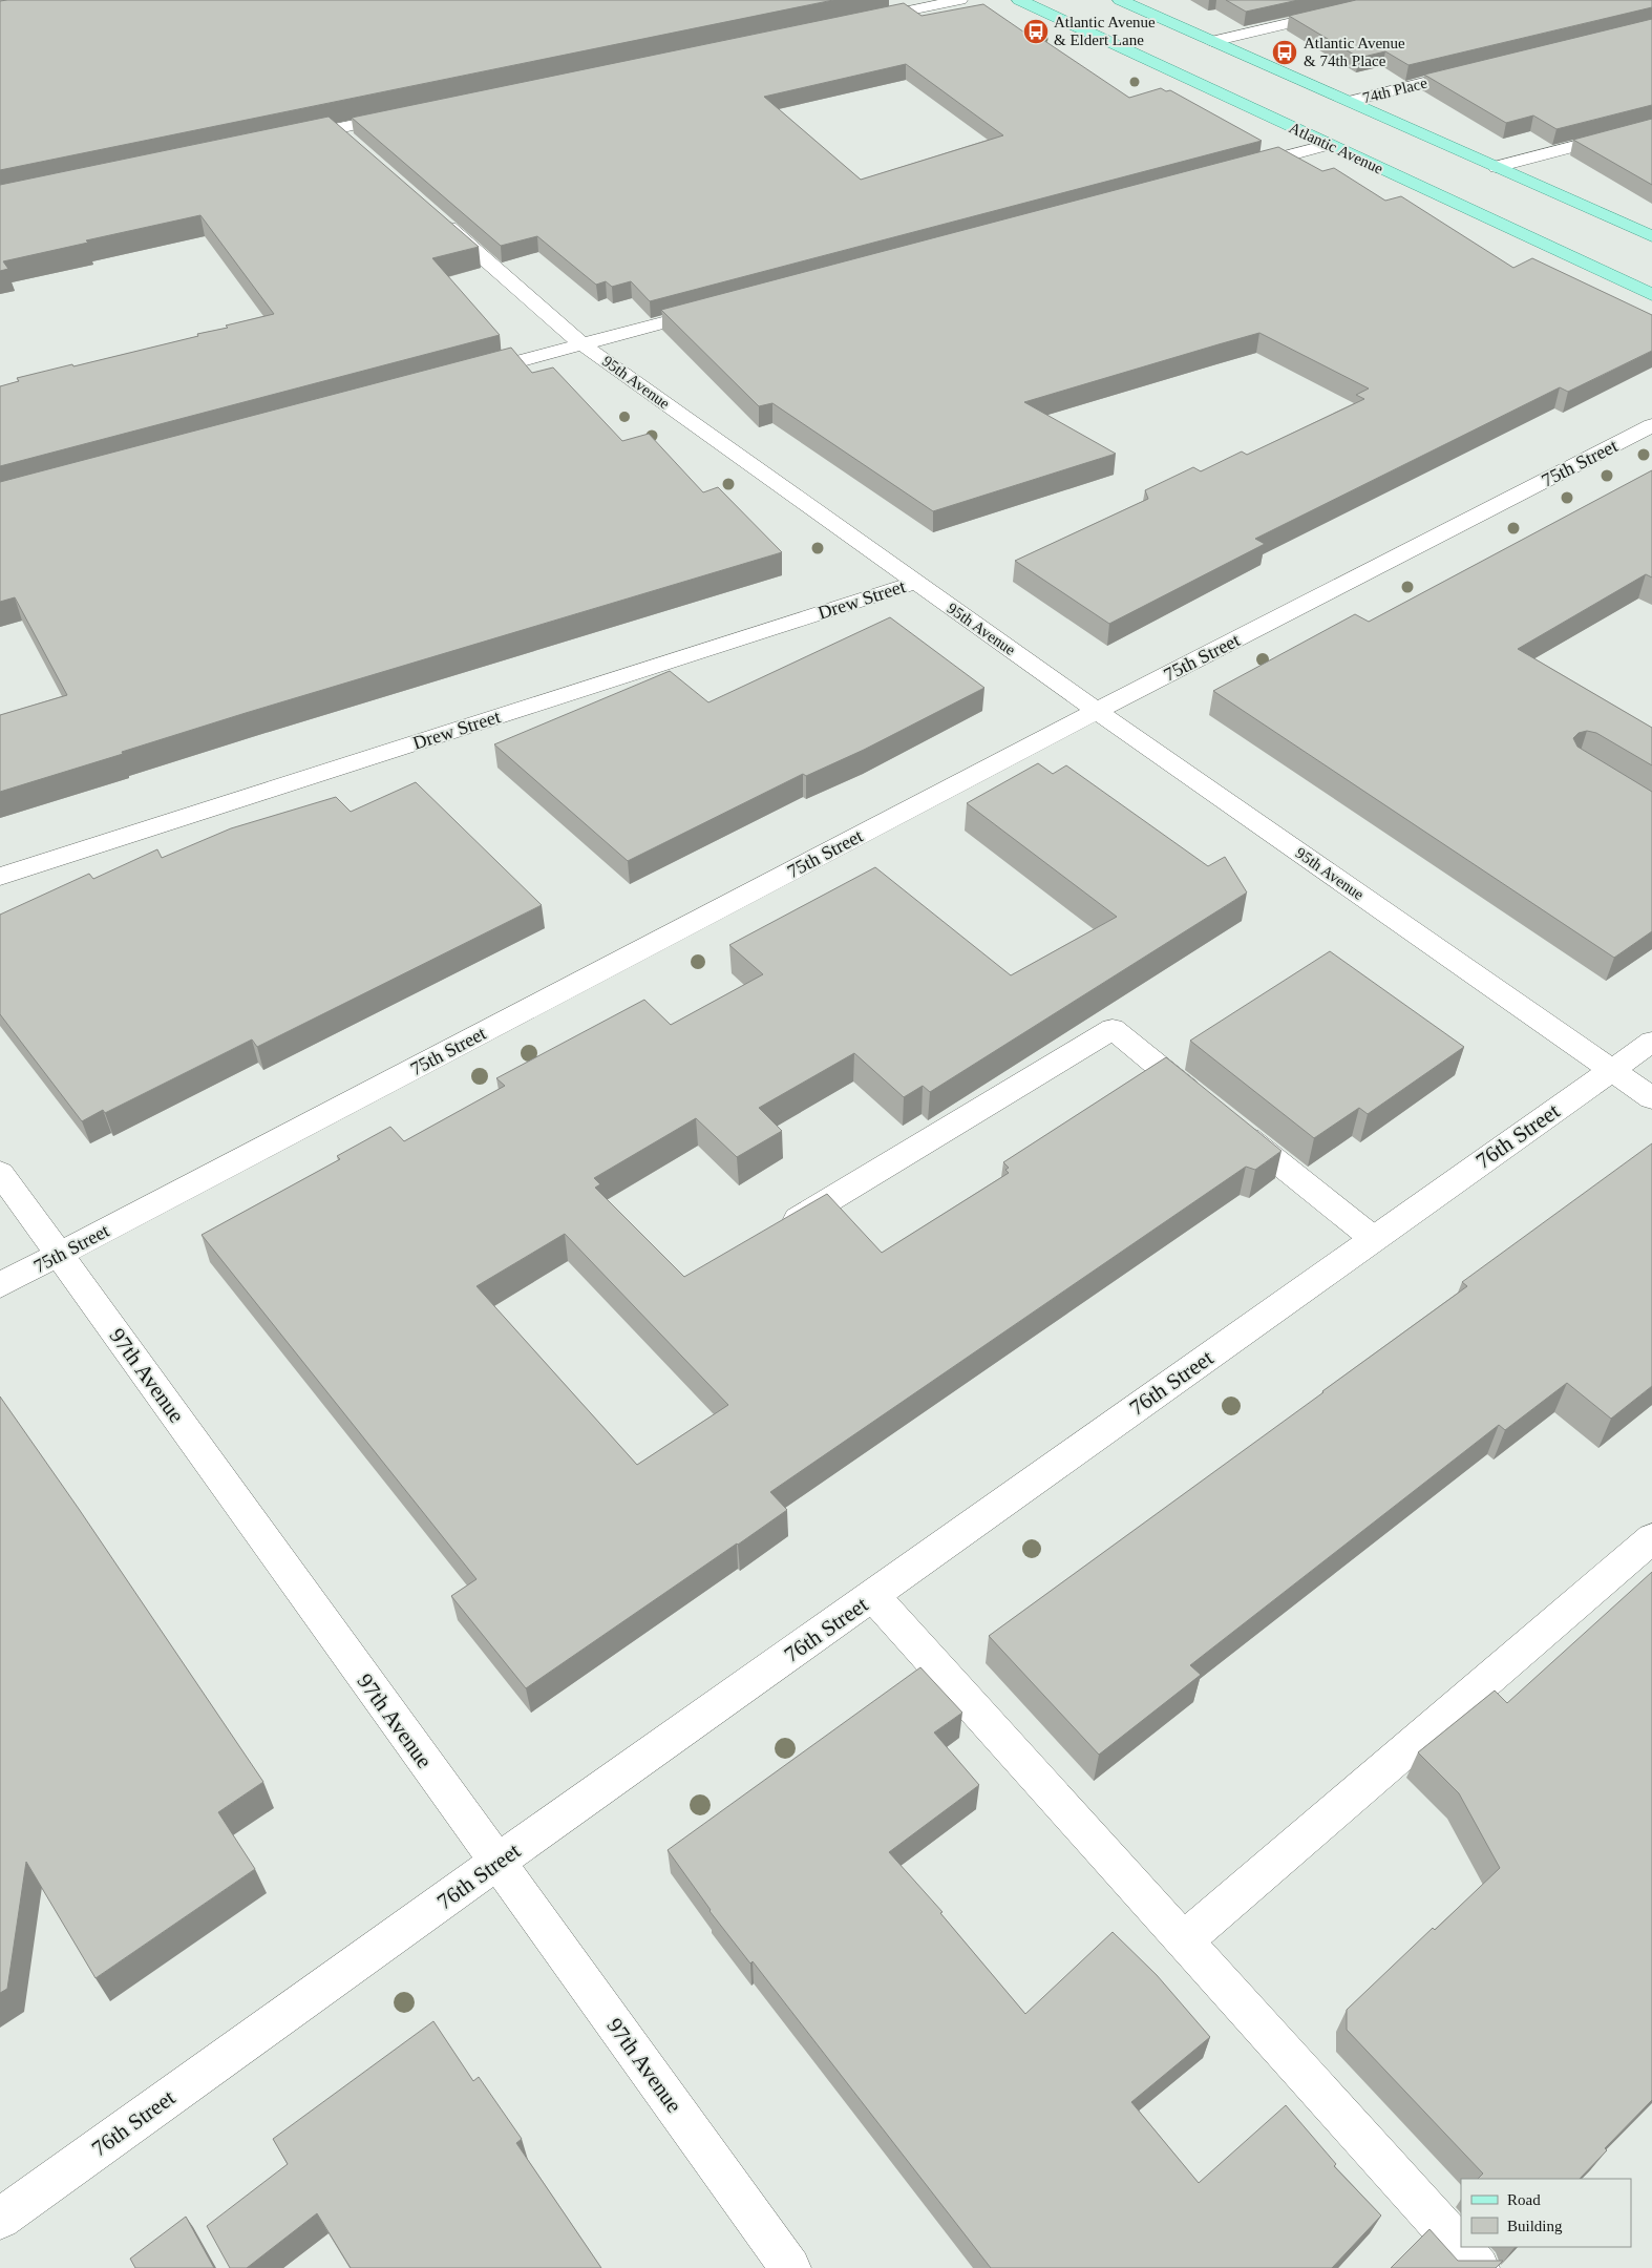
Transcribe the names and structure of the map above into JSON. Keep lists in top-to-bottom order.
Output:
{
  "streets": {
    "main road": ["Atlantic Avenue"],
    "street": [
      "74th Place",
      "95th Avenue",
      "75th Street",
      "Drew Street",
      "76th Street",
      "97th Avenue"
    ]
  },
  "crossings": [
    ["95th Avenue", "75th Street"],
    ["95th Avenue", "Drew Street"],
    ["95th Avenue", "76th Street"],
    ["75th Street", "97th Avenue"],
    ["76th Street", "97th Avenue"]
  ],
  "places": {
    "bus stop": ["Atlantic Avenue & Eldert Lane", "Atlantic Avenue & 74th Place"]
  },
  "legend": ["Road", "Building"]
}
